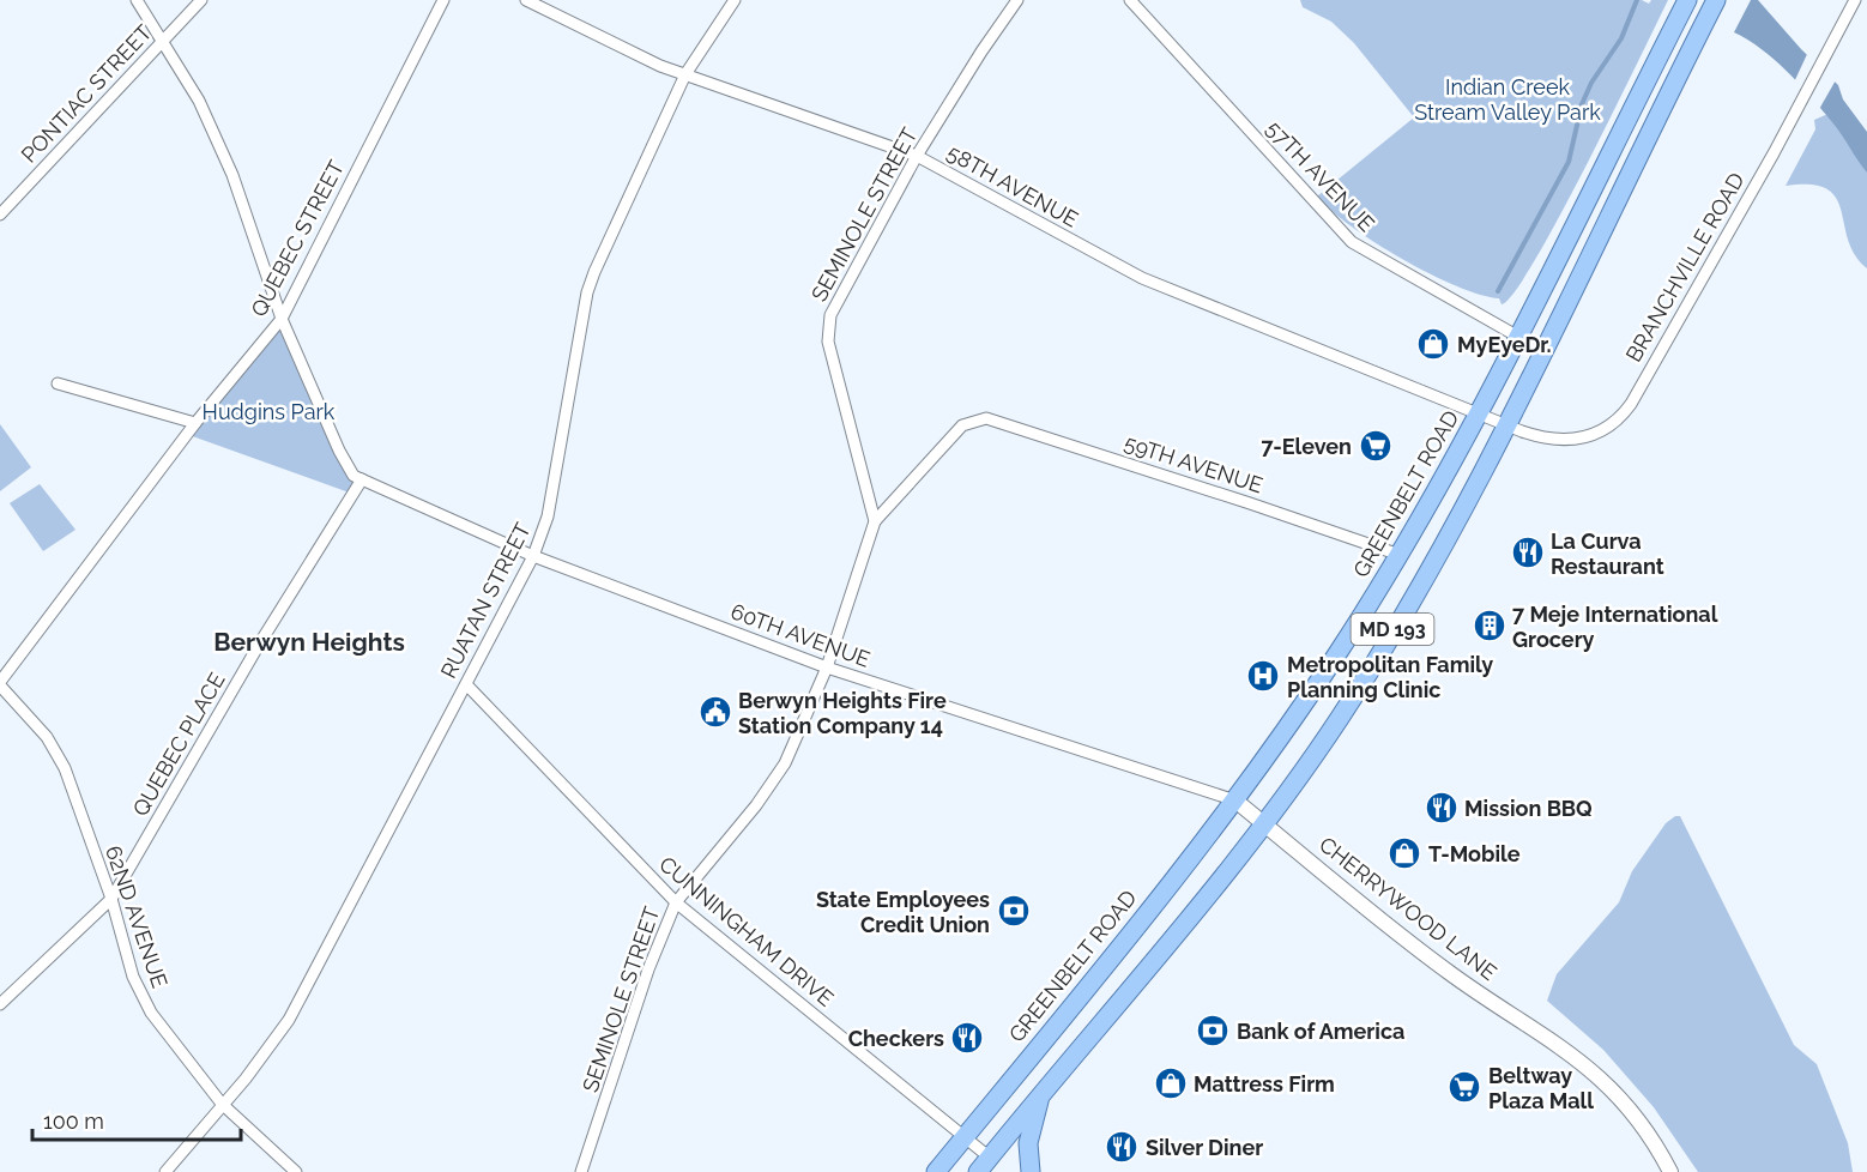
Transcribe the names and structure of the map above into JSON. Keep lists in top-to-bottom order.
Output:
{
  "streets": {
    "main road": ["GREENBELT ROAD", "MD 193"],
    "street": [
      "PONTIAC STREET",
      "57TH AVENUE",
      "58TH AVENUE",
      "SEMINOLE STREET",
      "QUEBEC STREET",
      "BRANCHVILLE ROAD",
      "59TH AVENUE",
      "RUATAN STREET",
      "60TH AVENUE",
      "QUEBEC PLACE",
      "CHERRYWOOD LANE",
      "62ND AVENUE",
      "CUNNINGHAM DRIVE"
    ]
  },
  "crossings": [
    ["57TH AVENUE", "GREENBELT ROAD"],
    ["58TH AVENUE", "SEMINOLE STREET"],
    ["58TH AVENUE", "BRANCHVILLE ROAD"],
    ["58TH AVENUE", "GREENBELT ROAD"],
    ["58TH AVENUE", "RUATAN STREET"],
    ["SEMINOLE STREET", "59TH AVENUE"],
    ["SEMINOLE STREET", "60TH AVENUE"],
    ["SEMINOLE STREET", "CUNNINGHAM DRIVE"],
    ["QUEBEC STREET", "62ND AVENUE"],
    ["BRANCHVILLE ROAD", "GREENBELT ROAD"],
    ["BRANCHVILLE ROAD", "MD 193"],
    ["59TH AVENUE", "GREENBELT ROAD"],
    ["GREENBELT ROAD", "60TH AVENUE"],
    ["GREENBELT ROAD", "CHERRYWOOD LANE"],
    ["GREENBELT ROAD", "CUNNINGHAM DRIVE"],
    ["RUATAN STREET", "60TH AVENUE"],
    ["RUATAN STREET", "62ND AVENUE"],
    ["RUATAN STREET", "CUNNINGHAM DRIVE"],
    ["MD 193", "CHERRYWOOD LANE"],
    ["MD 193", "CUNNINGHAM DRIVE"],
    ["60TH AVENUE", "QUEBEC PLACE"],
    ["60TH AVENUE", "CHERRYWOOD LANE"],
    ["QUEBEC PLACE", "62ND AVENUE"]
  ],
  "districts": ["Berwyn Heights"],
  "parks": ["Indian Creek Stream Valley Park", "Hudgins Park"],
  "places": {
    "shop": ["MyEyeDr.", "T-Mobile", "Mattress Firm"],
    "supermarket": ["7-Eleven", "Beltway Plaza Mall"],
    "restaurant": [
      "La Curva Restaurant",
      "Mission BBQ",
      "Checkers",
      "Silver Diner"
    ],
    "building": ["7 Meje International Grocery"],
    "hospital": ["Metropolitan Family Planning Clinic"],
    "public building": ["Berwyn Heights Fire Station Company 14"],
    "bank": ["State Employees Credit Union", "Bank of America"]
  },
  "scale_bar": "100 m"
}
